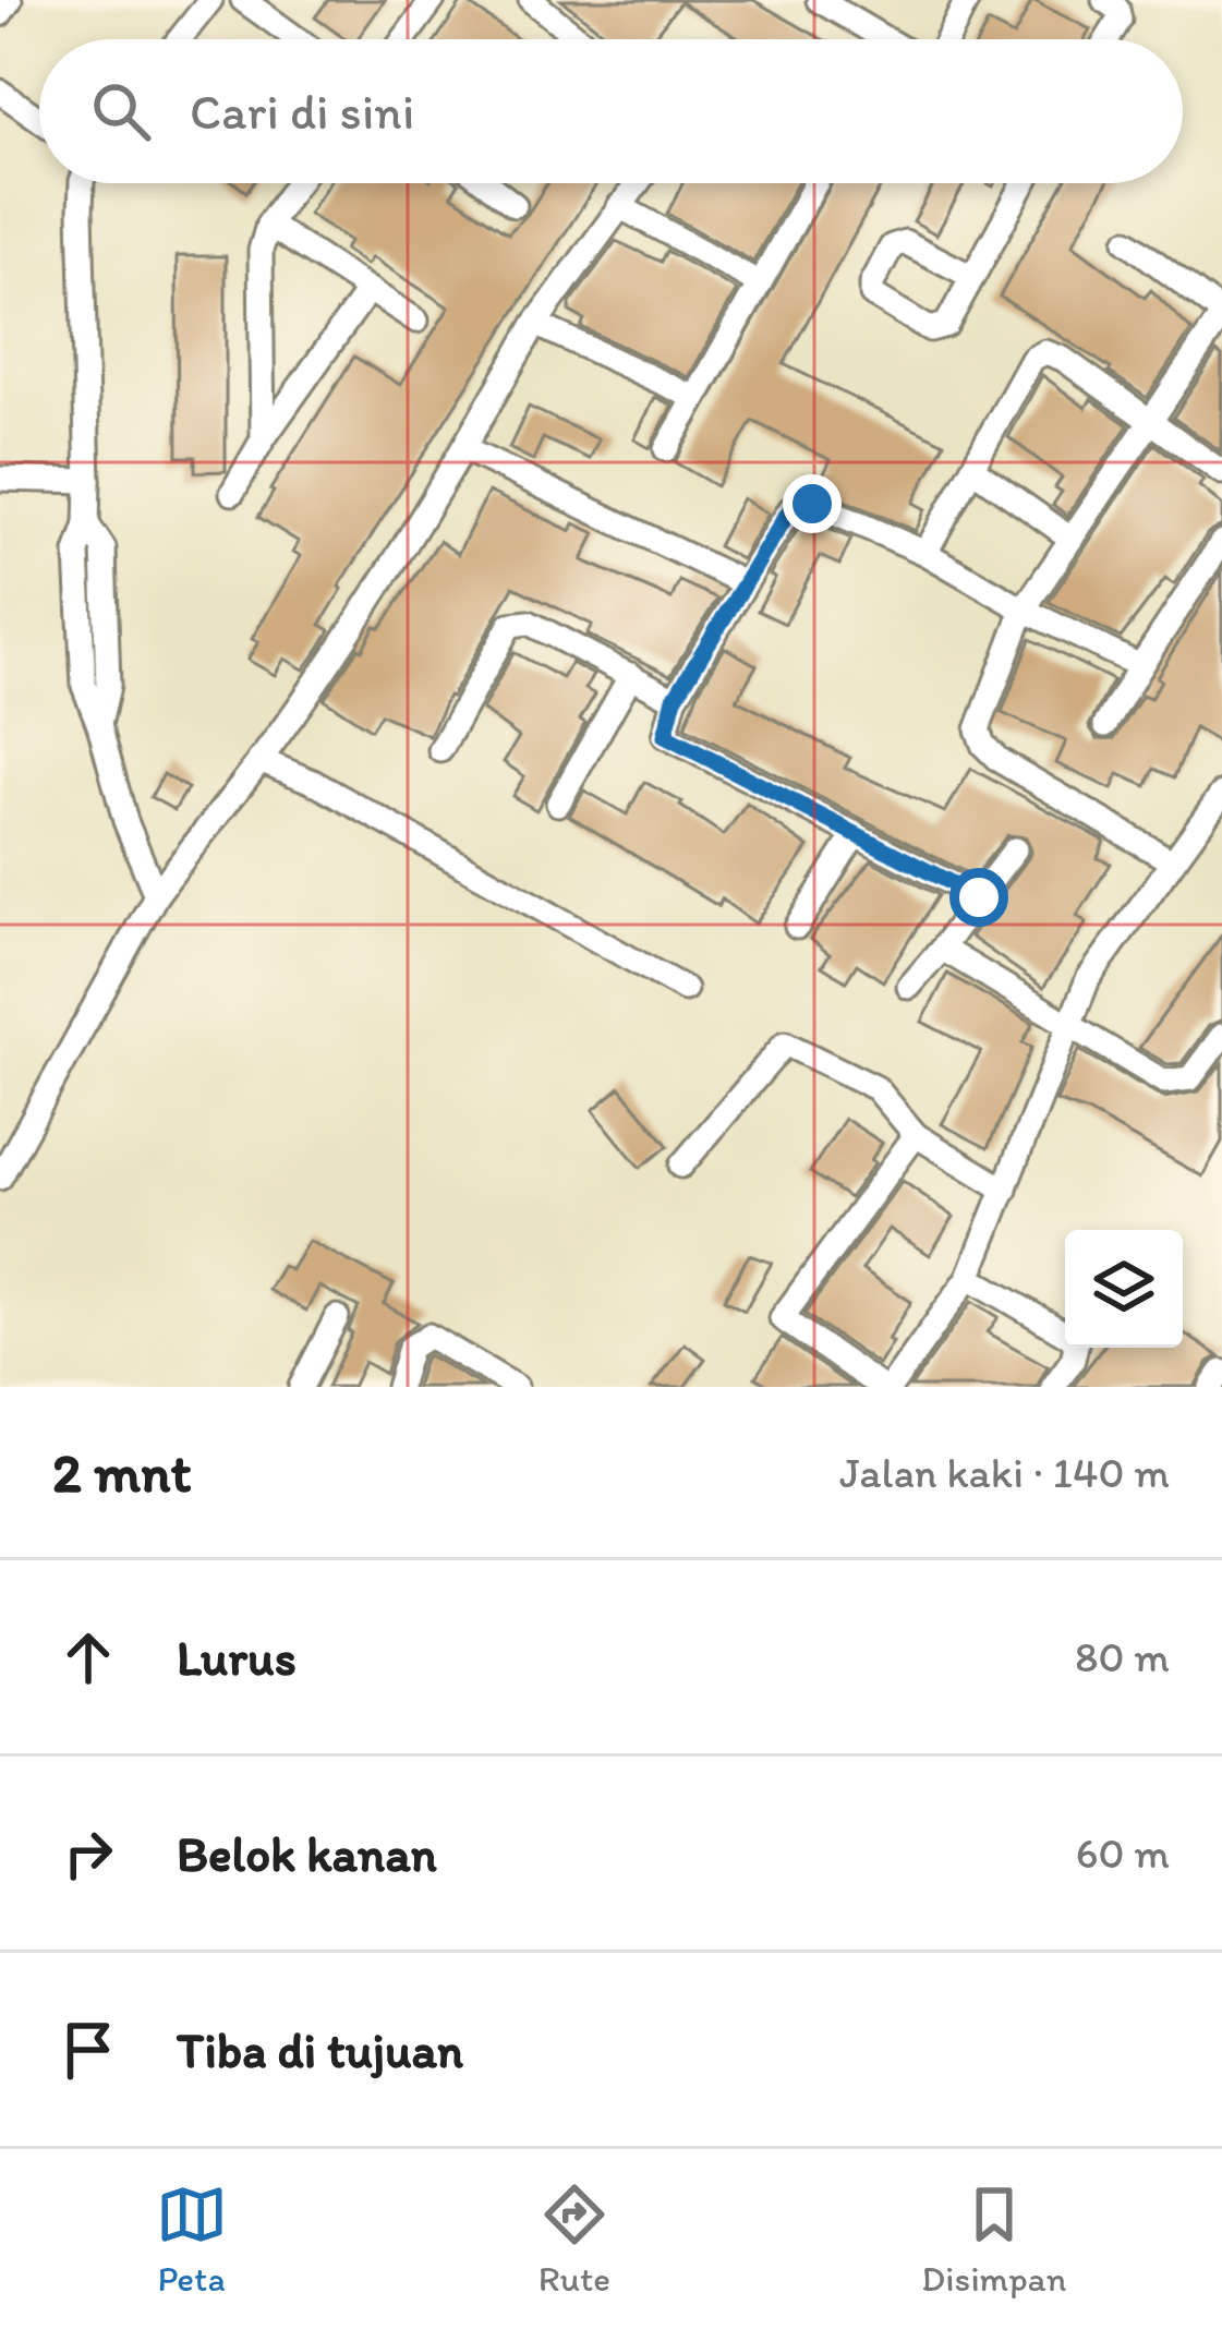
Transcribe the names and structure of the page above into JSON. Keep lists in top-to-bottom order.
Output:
{
  "page": {
    "search": "Cari di sini",
    "heading": ["2 mnt", "Jalan kaki · 140 m"],
    "list": [
      ["Lurus", "80 m"],
      ["Belok kanan", "60 m"],
      "Tiba di tujuan"
    ],
    "nav": ["Peta", "Rute", "Disimpan"]
  }
}
